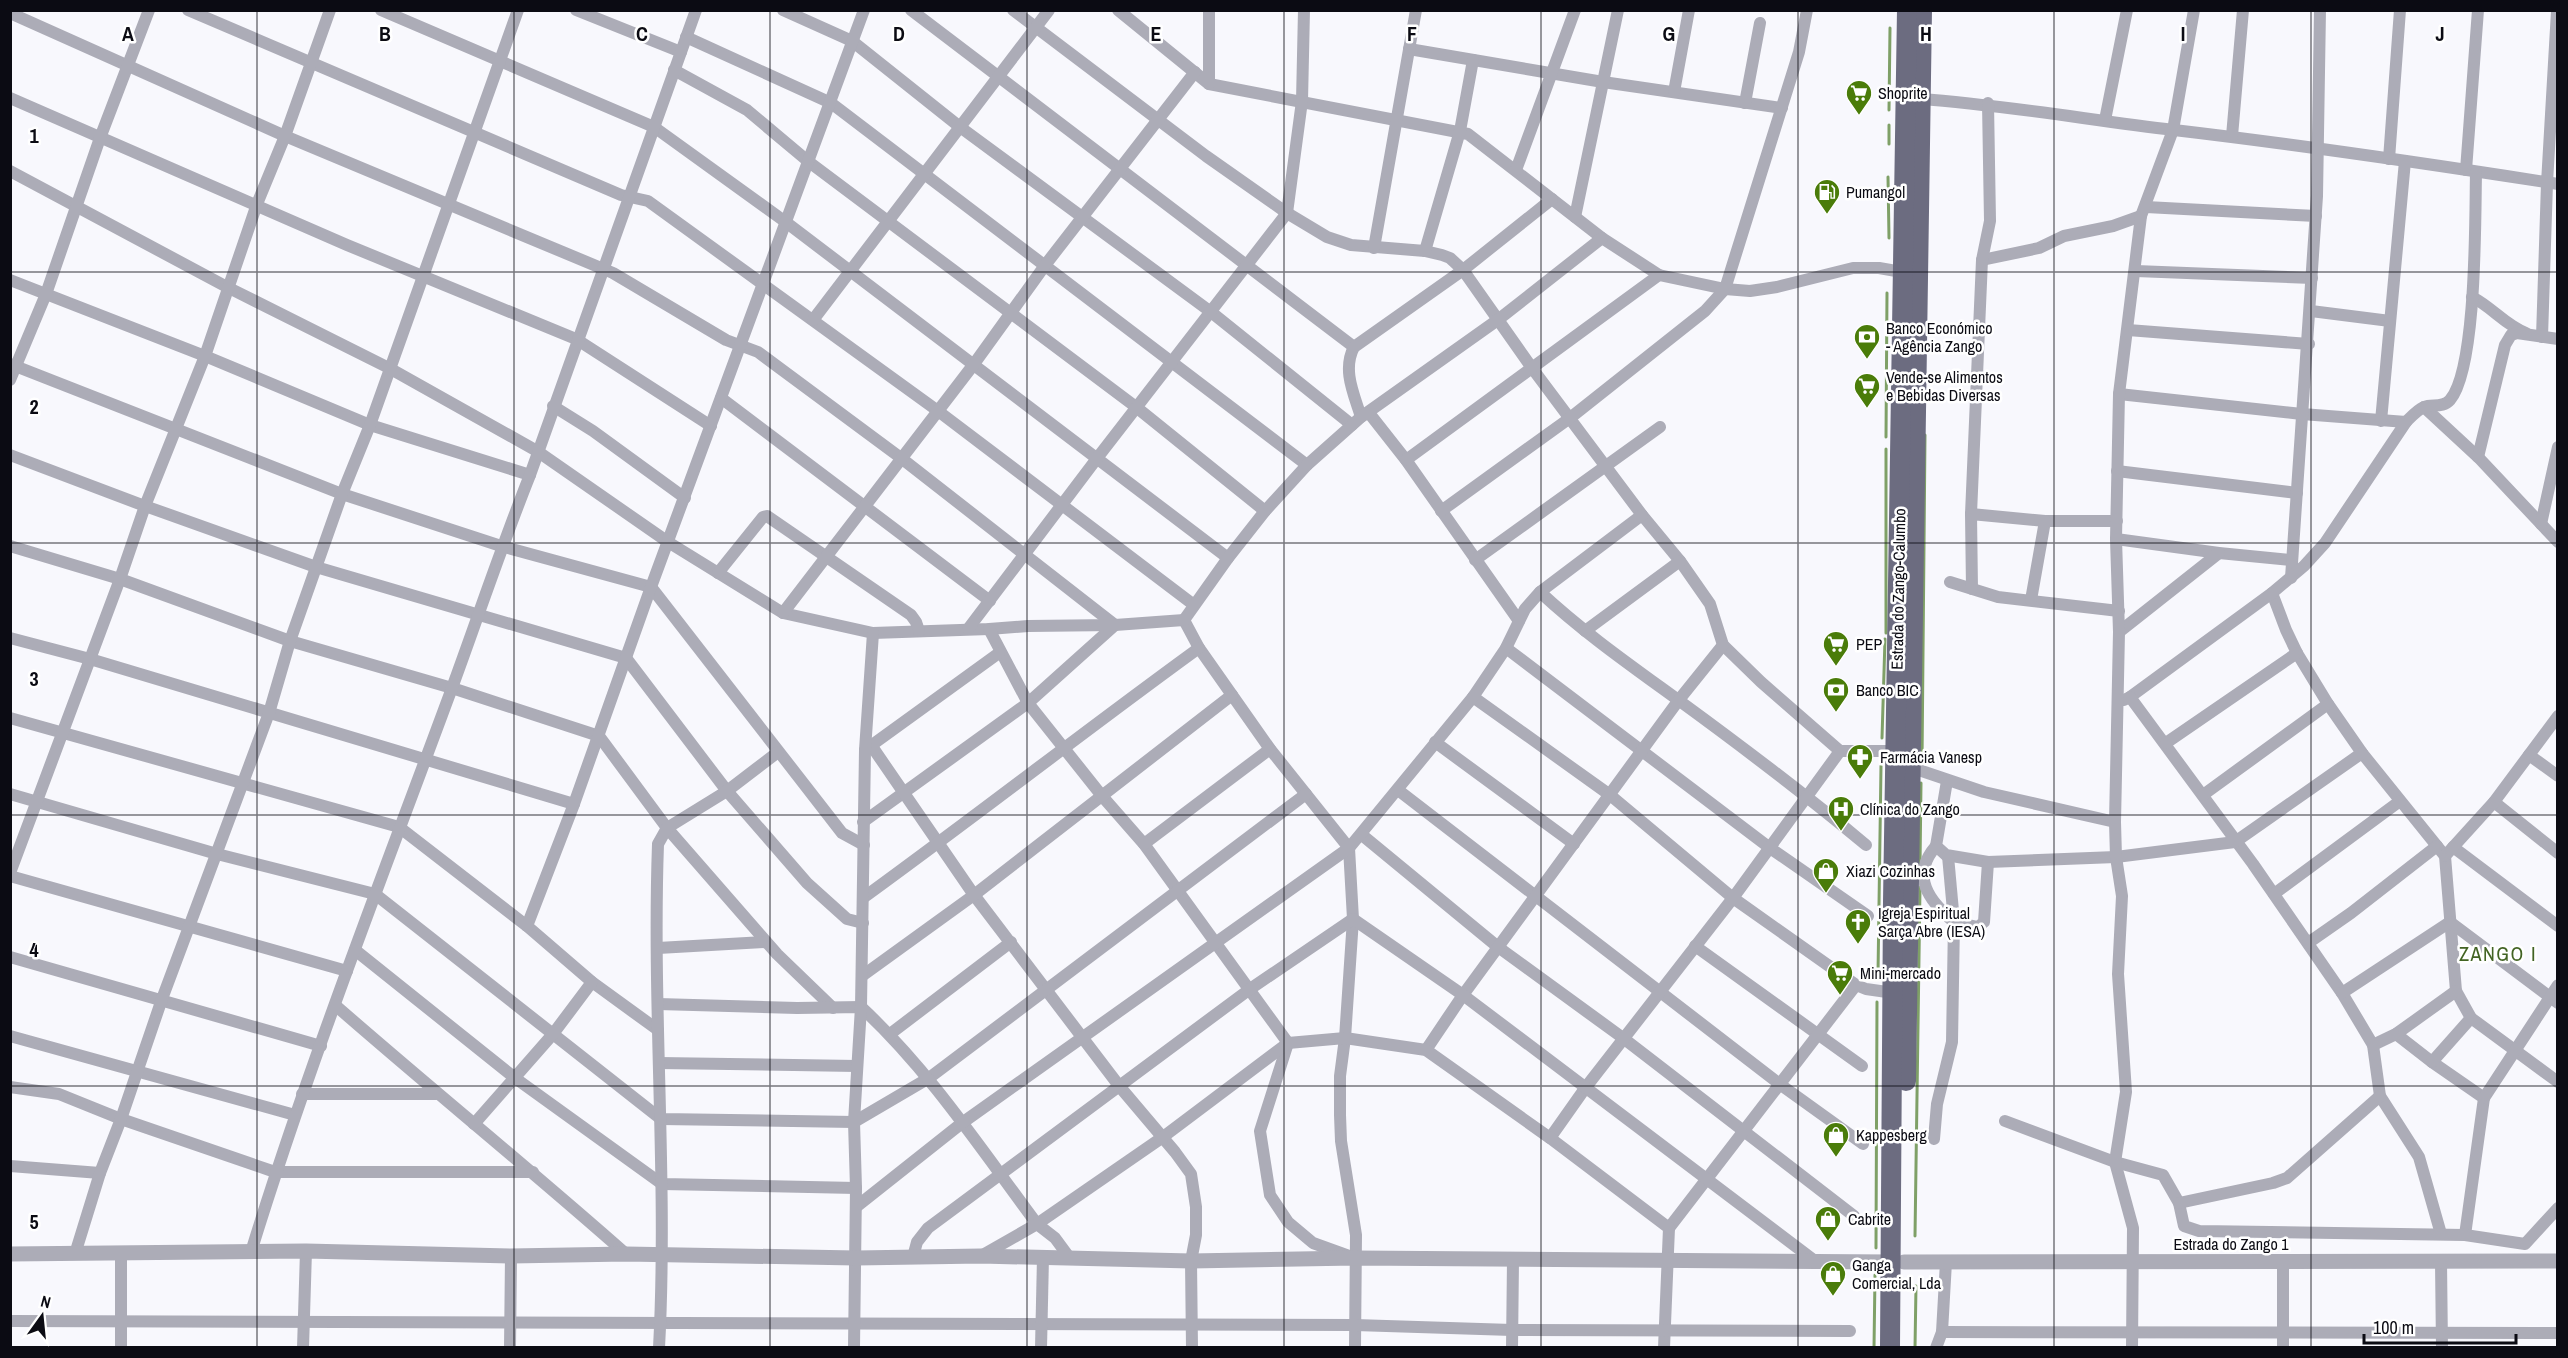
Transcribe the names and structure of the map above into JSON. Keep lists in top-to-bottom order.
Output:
{
  "streets": {
    "main road": ["Estrada do Zango-Calumbo"],
    "street": ["Estrada do Zango 1"]
  },
  "crossings": [
    ["Estrada do Zango-Calumbo", "Estrada do Zango 1"]
  ],
  "districts": ["ZANGO I"],
  "places": {
    "supermarket": [
      "Shoprite",
      "Vende-se Alimentos e Bebidas Diversas",
      "PEP",
      "Mini-mercado"
    ],
    "fuel station": ["Pumangol"],
    "bank": ["Banco Económico - Agência Zango", "Banco BIC"],
    "pharmacy": ["Farmácia Vanesp"],
    "hospital": ["Clínica do Zango"],
    "shop": [
      "Xiazi Cozinhas",
      "Kappesberg",
      "Cabrite",
      "Ganga Comercial, Lda"
    ],
    "church": ["Igreja Espiritual Sarça Abre (IESA)"]
  },
  "scale_bar": "100 m",
  "north": "top",
  "grid": {
    "columns": [
      "A",
      "B",
      "C",
      "D",
      "E",
      "F",
      "G",
      "H",
      "I",
      "J"
    ],
    "rows": [
      "1",
      "2",
      "3",
      "4",
      "5"
    ]
  }
}
